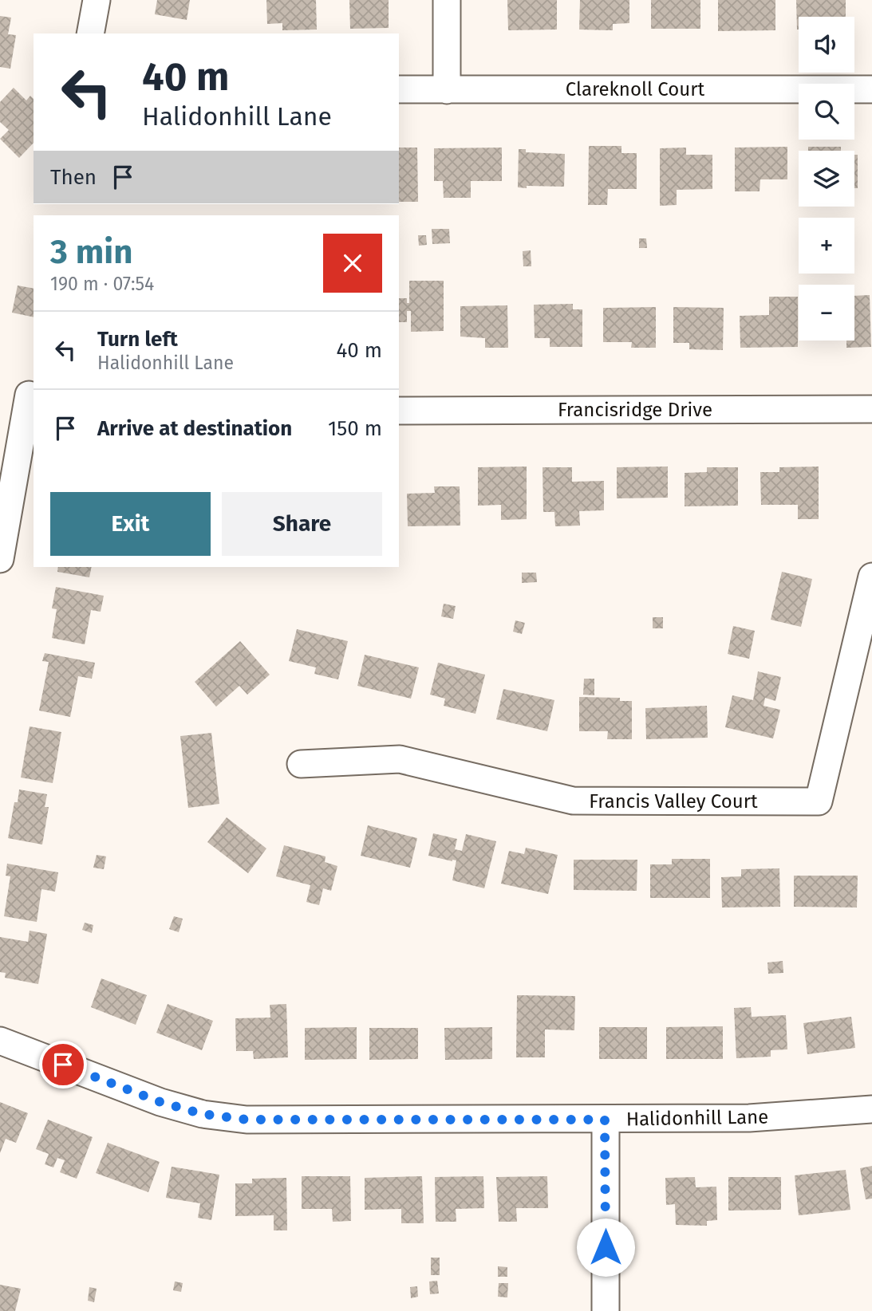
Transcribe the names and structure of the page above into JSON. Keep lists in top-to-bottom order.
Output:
{
  "streets": {
    "street": [
      "Clareknoll Court",
      "Francisridge Drive",
      "Francis Valley Court",
      "Halidonhill Lane"
    ]
  },
  "page": {
    "map_buttons": ["+", "−"],
    "turn": ["40 m", "Halidonhill Lane"],
    "then": "Then",
    "heading": ["3 min", "190 m · 07:54"],
    "list": [
      {
        "name": "Turn left",
        "note": "Halidonhill Lane",
        "value": "40 m"
      },
      {
        "name": "Arrive at destination",
        "value": "150 m"
      }
    ],
    "buttons": ["Exit", "Share"]
  }
}
